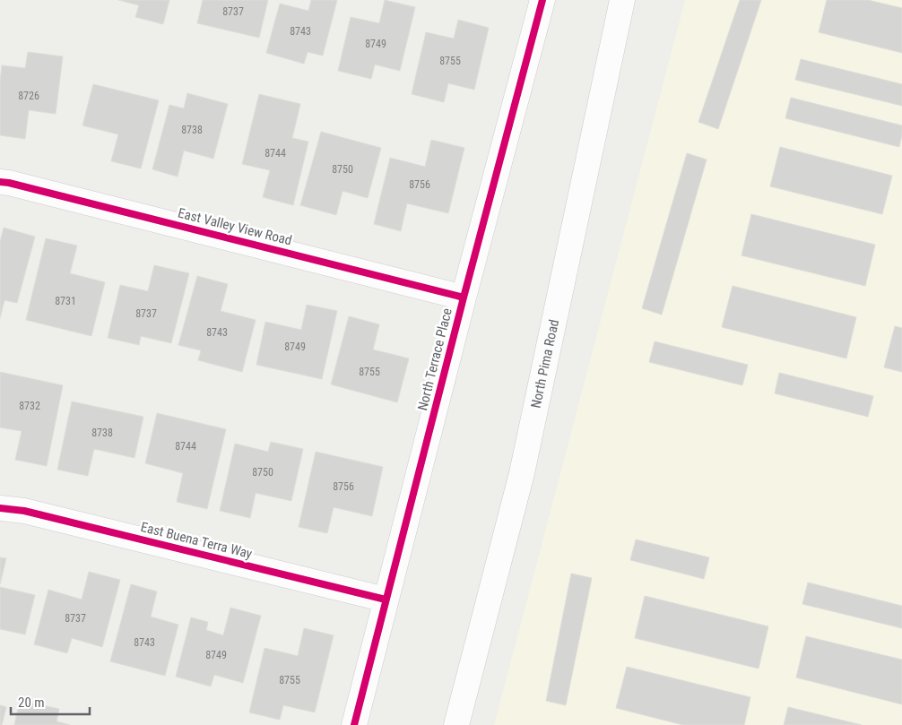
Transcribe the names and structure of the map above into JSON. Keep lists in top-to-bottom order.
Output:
{
  "streets": {
    "street": [
      "East Valley View Road",
      "North Terrace Place",
      "North Pima Road",
      "East Buena Terra Way"
    ]
  },
  "crossings": [
    ["East Valley View Road", "North Terrace Place"],
    ["North Terrace Place", "East Buena Terra Way"]
  ],
  "house_numbers": [
    "8737",
    "8743",
    "8749",
    "8755",
    "8726",
    "8738",
    "8744",
    "8750",
    "8756",
    "8731",
    "8737",
    "8743",
    "8749",
    "8755",
    "8732",
    "8738",
    "8744",
    "8750",
    "8756",
    "8737",
    "8743",
    "8749",
    "8755"
  ],
  "scale_bar": "20 m"
}
